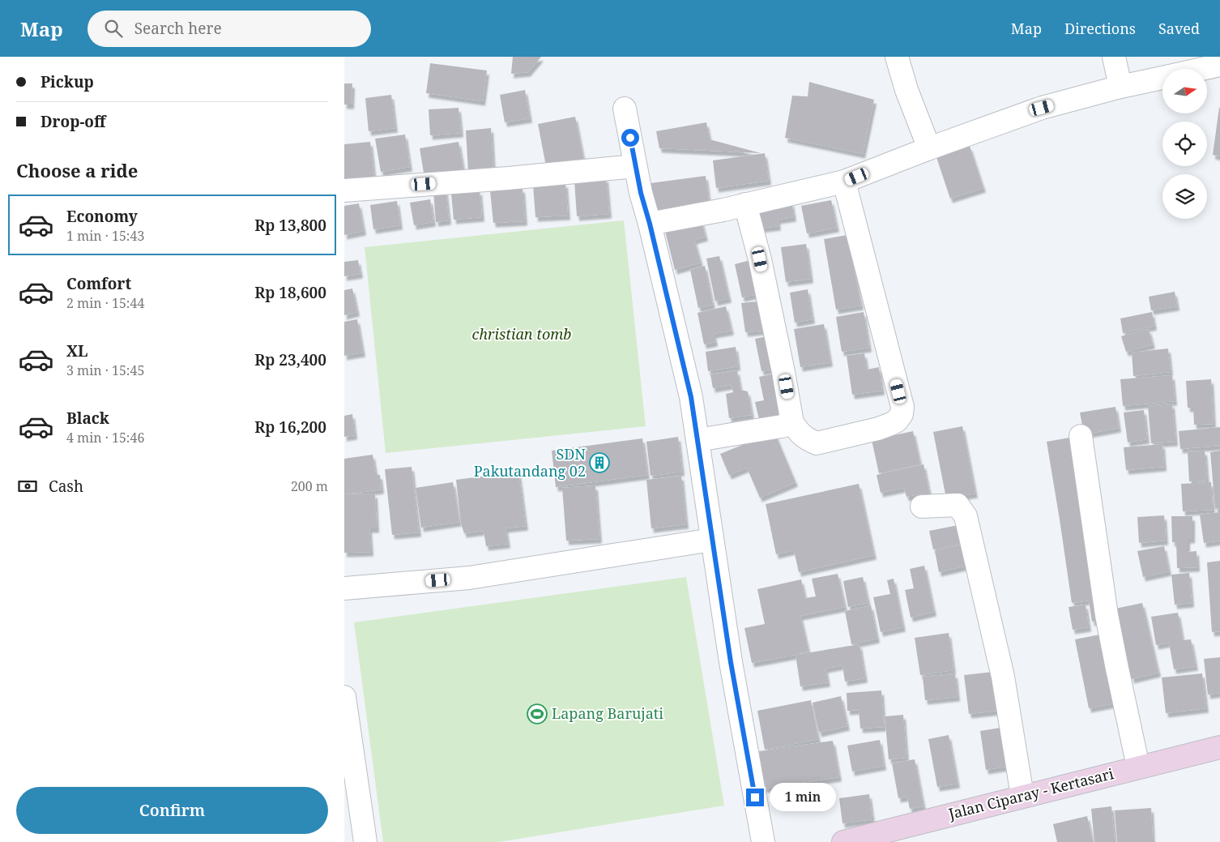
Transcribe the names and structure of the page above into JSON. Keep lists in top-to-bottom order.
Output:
{
  "streets": {
    "main road": ["Jalan Ciparay - Kertasari"]
  },
  "parks": ["christian tomb"],
  "places": {
    "building": ["SDN Pakutandang 02"],
    "sports": ["Lapang Barujati"]
  },
  "north": "right",
  "page": {
    "header": "Map",
    "search": "Search here",
    "nav": ["Map", "Directions", "Saved"],
    "banner": ["Pickup", "Drop-off"],
    "heading": "Choose a ride",
    "list": [
      {
        "name": "Economy",
        "note": "1 min · 15:43",
        "value": "Rp 13,800"
      },
      {
        "name": "Comfort",
        "note": "2 min · 15:44",
        "value": "Rp 18,600"
      },
      {
        "name": "XL",
        "note": "3 min · 15:45",
        "value": "Rp 23,400"
      },
      {
        "name": "Black",
        "note": "4 min · 15:46",
        "value": "Rp 16,200"
      }
    ],
    "pay": ["Cash", "200 m"],
    "buttons": "Confirm",
    "bubble": "1 min"
  }
}
